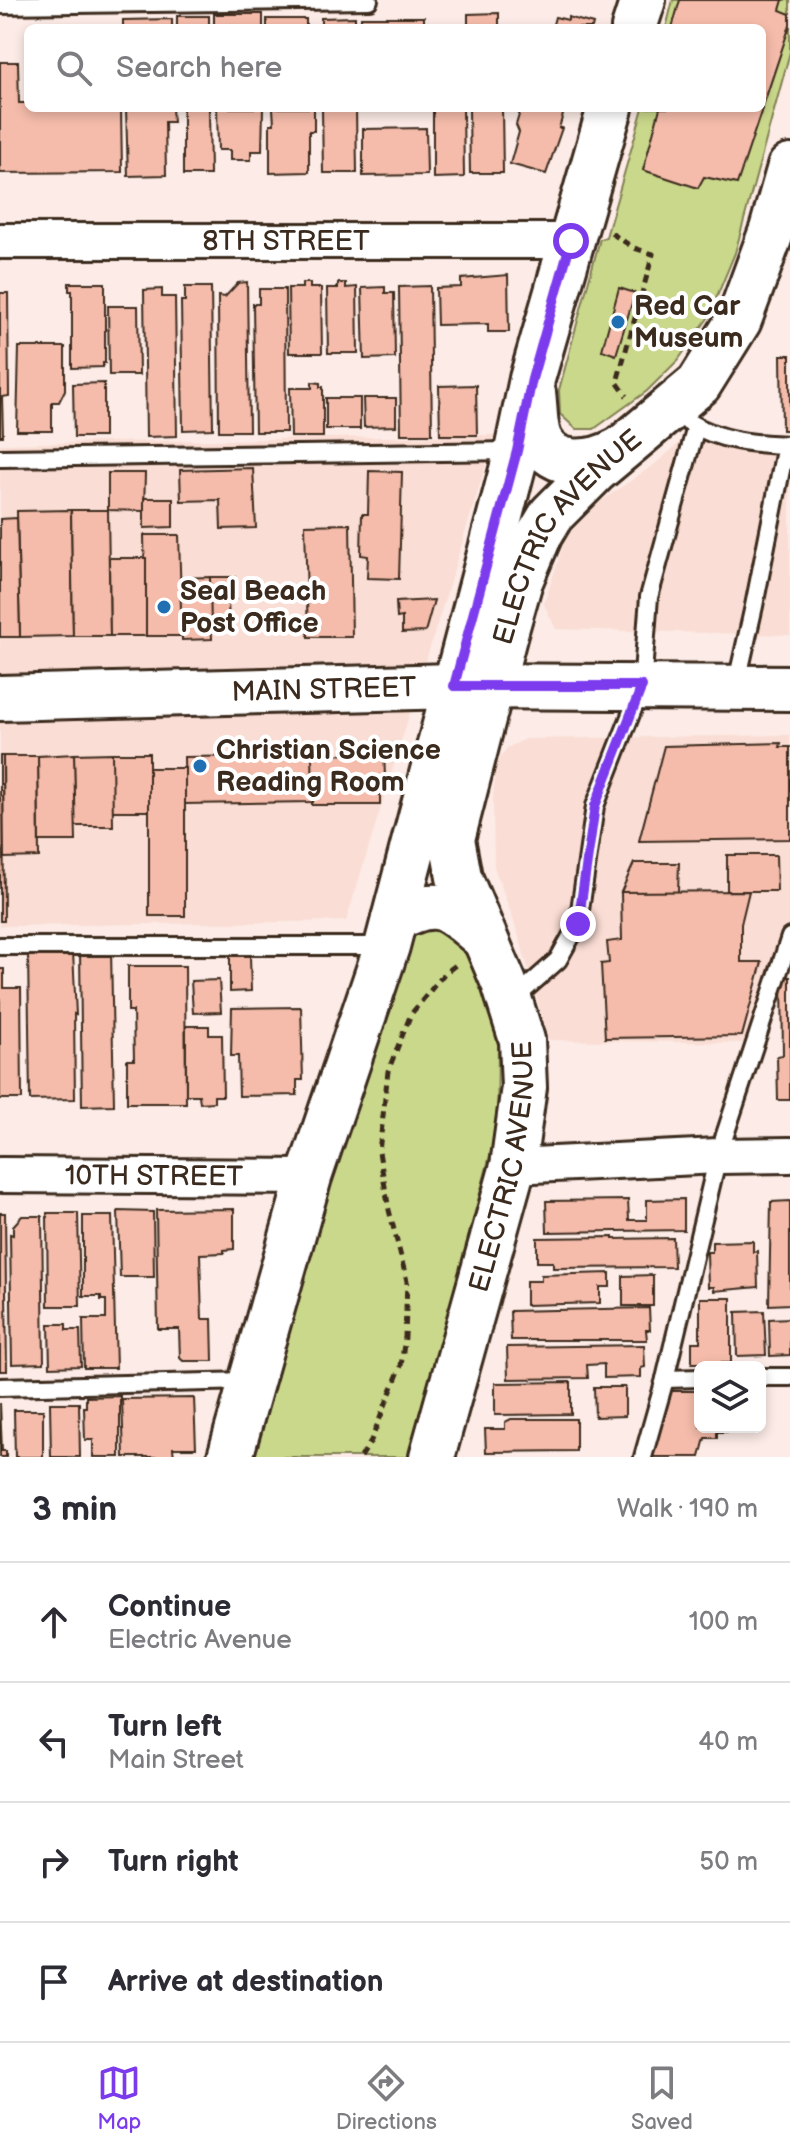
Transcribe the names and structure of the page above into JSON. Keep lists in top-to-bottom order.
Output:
{
  "streets": {
    "main road": ["ELECTRIC AVENUE", "MAIN STREET"],
    "street": ["8TH STREET", "10TH STREET"]
  },
  "crossings": [
    ["8TH STREET", "ELECTRIC AVENUE"],
    ["ELECTRIC AVENUE", "MAIN STREET"],
    ["ELECTRIC AVENUE", "10TH STREET"]
  ],
  "places": ["Red Car Museum", "Seal Beach Post Office", "Christian Science Reading Room"],
  "page": {
    "search": "Search here",
    "heading": ["3 min", "Walk · 190 m"],
    "list": [
      ["Continue", "Electric Avenue", "100 m"],
      ["Turn left", "Main Street", "40 m"],
      ["Turn right", "50 m"],
      "Arrive at destination"
    ],
    "nav": ["Map", "Directions", "Saved"]
  }
}
